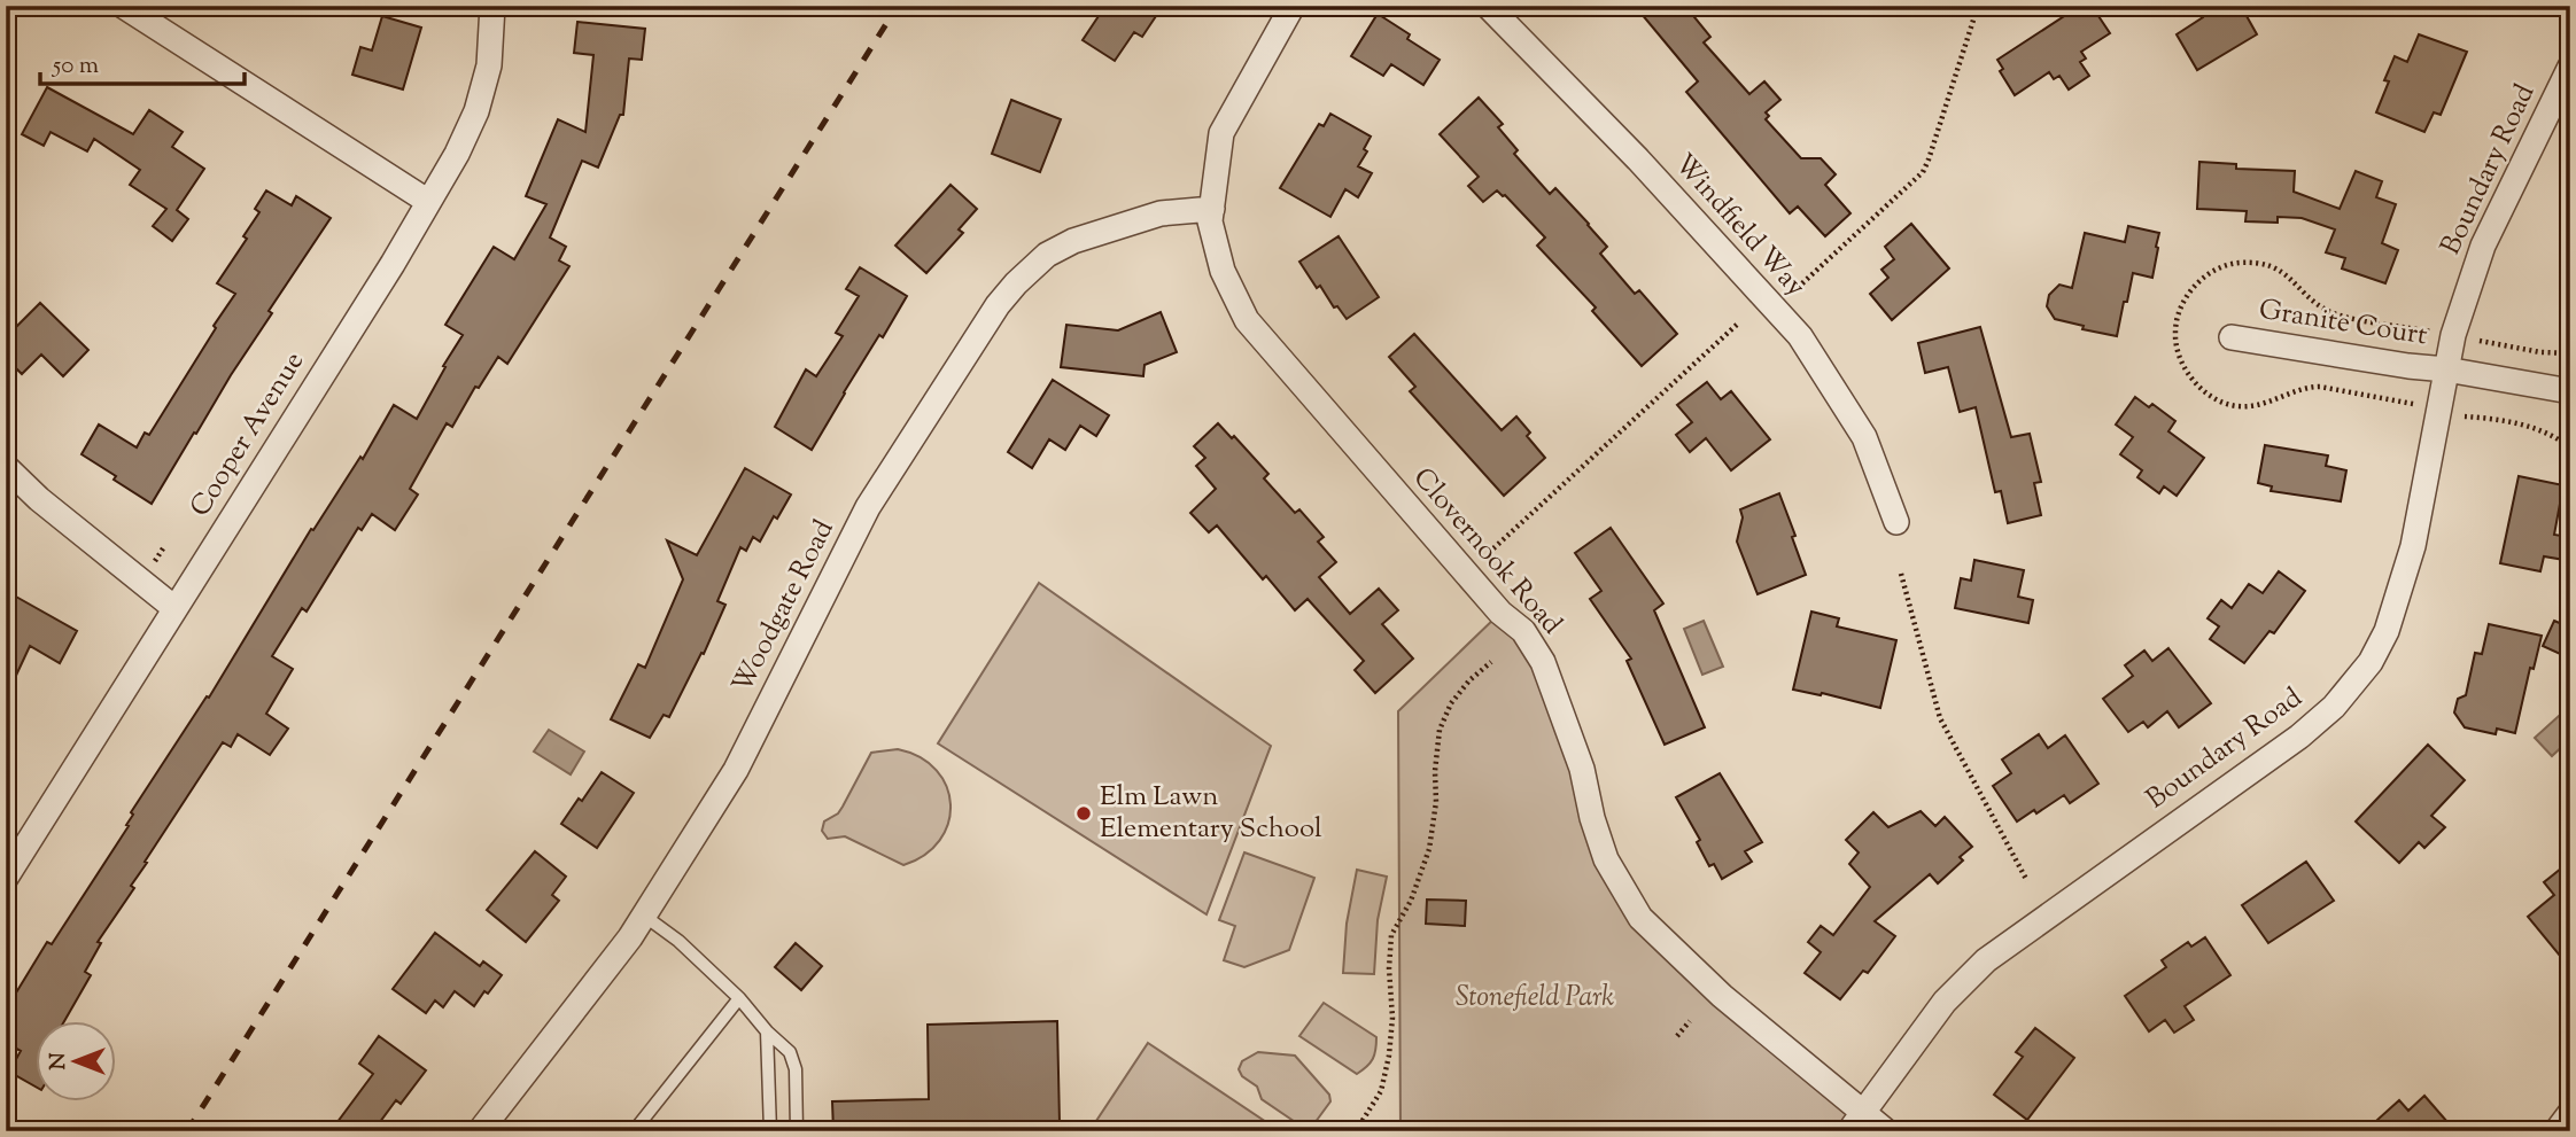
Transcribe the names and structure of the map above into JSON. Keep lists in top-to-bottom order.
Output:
{
  "streets": {
    "street": [
      "Boundary Road",
      "Windfield Way",
      "Granite Court",
      "Cooper Avenue",
      "Clovernook Road",
      "Woodgate Road"
    ]
  },
  "crossings": [
    ["Boundary Road", "Granite Court"],
    ["Boundary Road", "Clovernook Road"],
    ["Clovernook Road", "Woodgate Road"]
  ],
  "parks": ["Stonefield Park"],
  "places": ["Elm Lawn Elementary School"],
  "scale_bar": "50 m",
  "north": "left"
}
